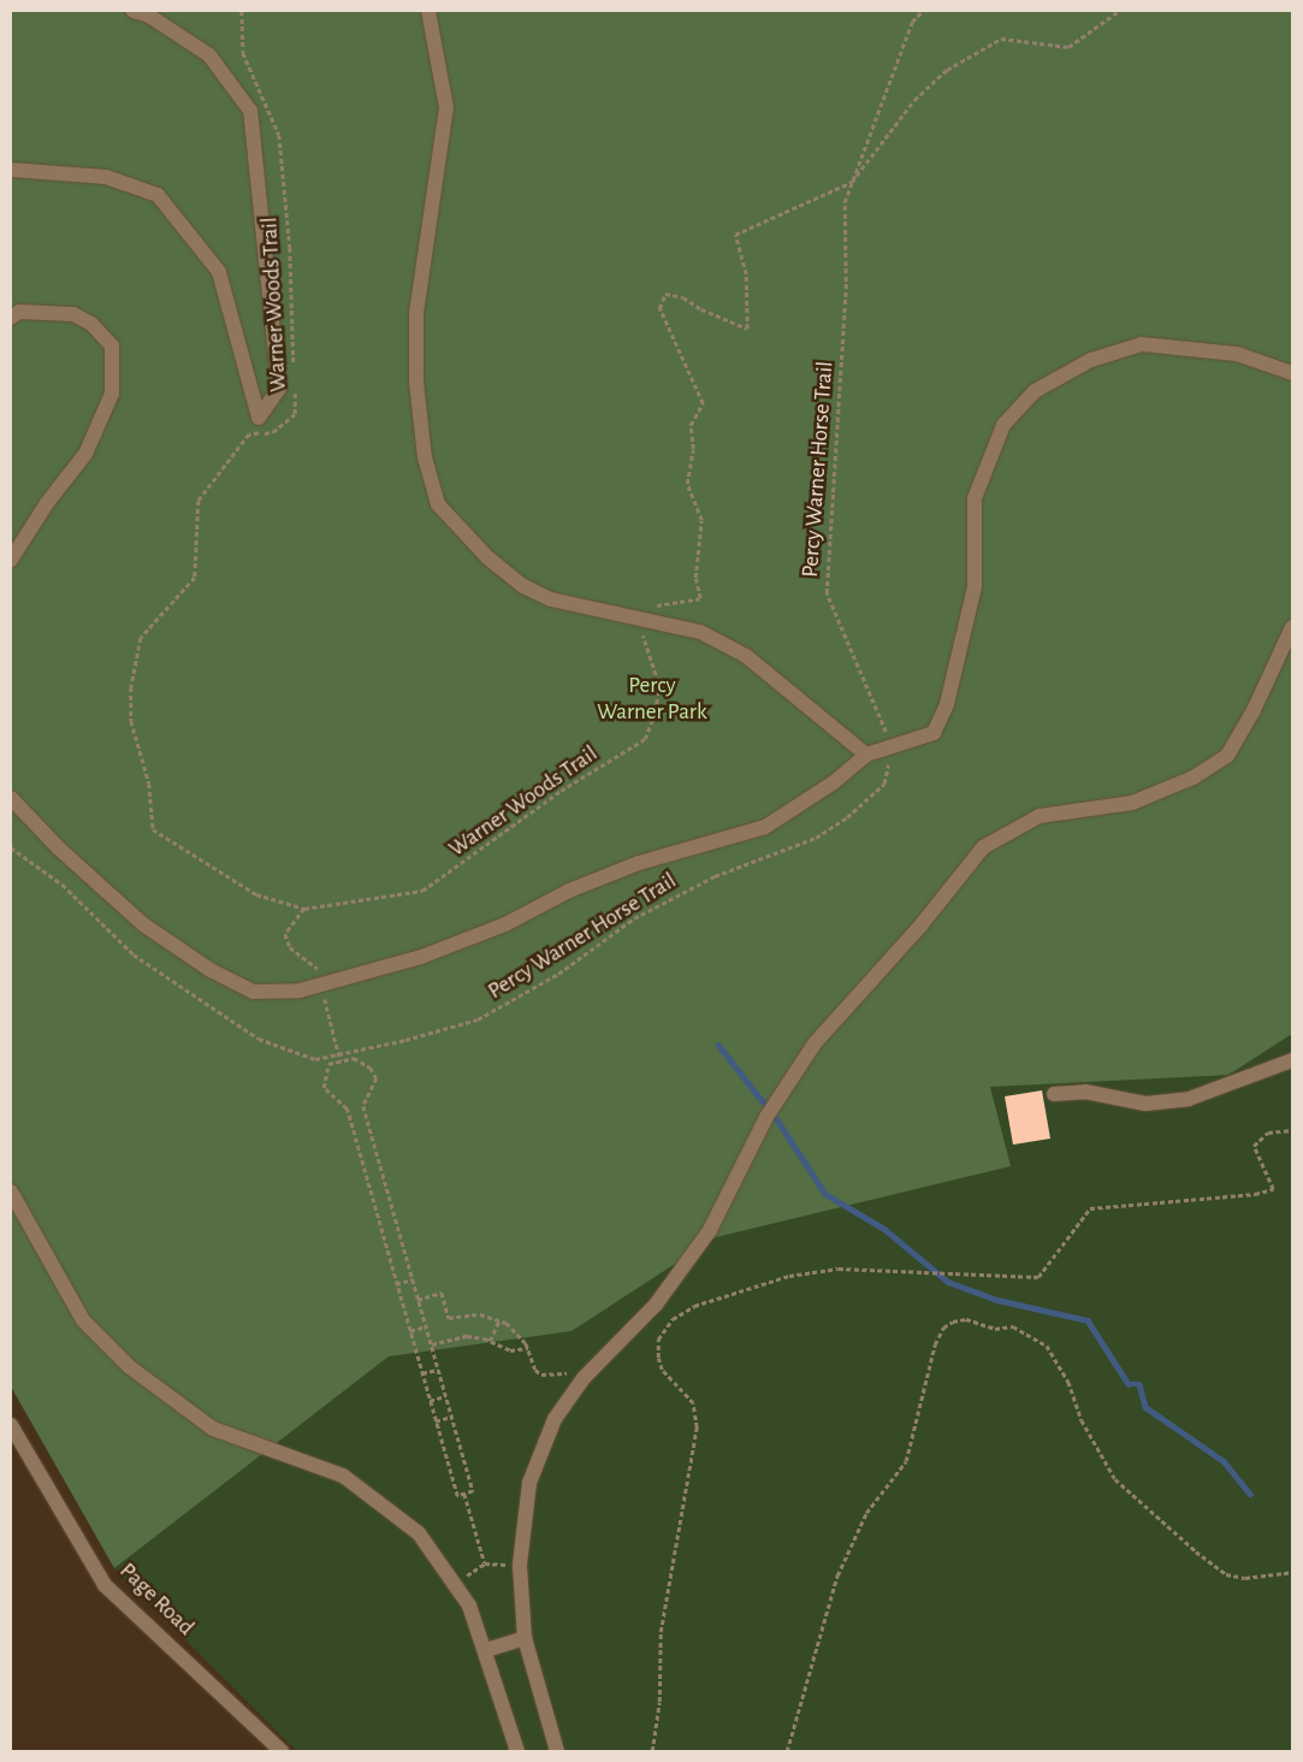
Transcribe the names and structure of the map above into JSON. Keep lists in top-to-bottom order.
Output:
{
  "streets": {
    "street": ["Page Road"],
    "path": ["Warner Woods Trail", "Percy Warner Horse Trail"]
  },
  "parks": ["Percy Warner Park"]
}
